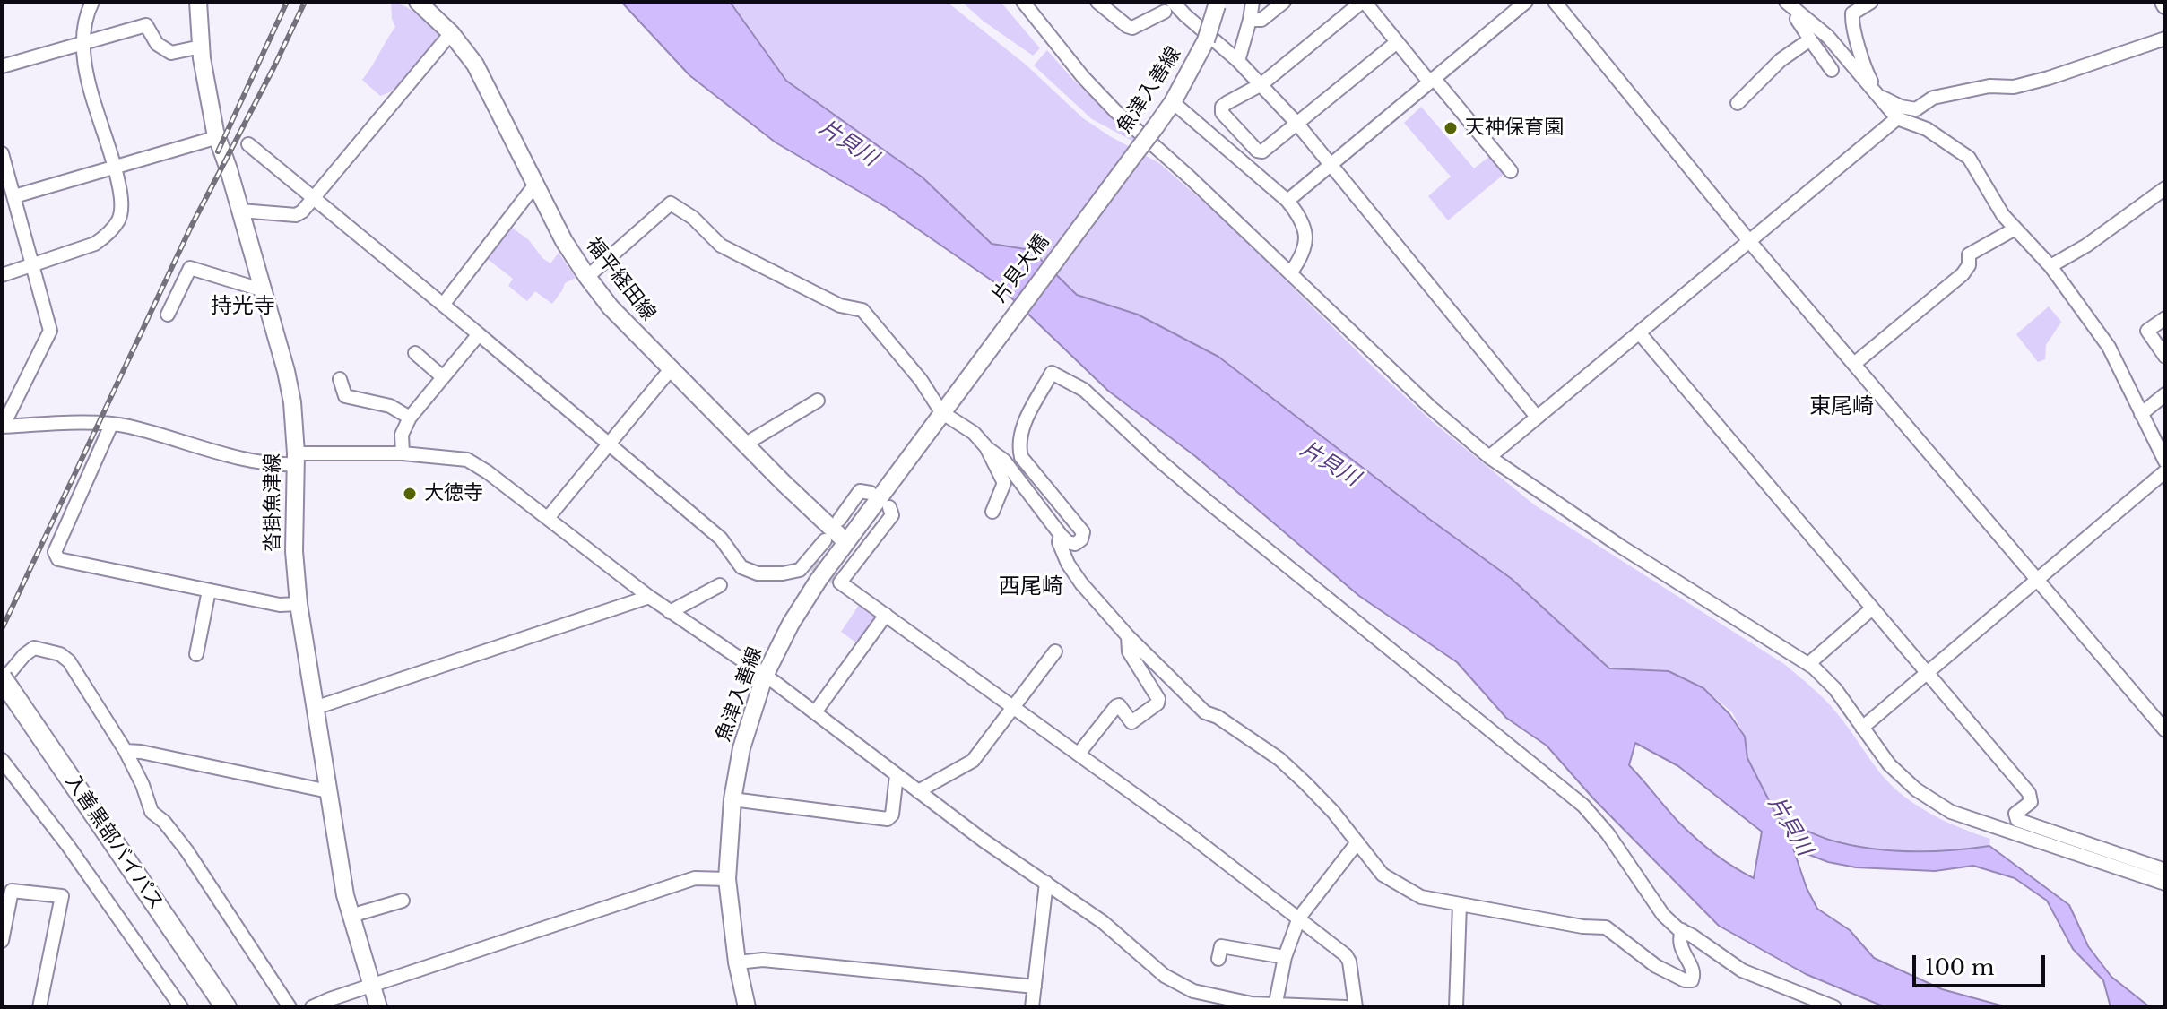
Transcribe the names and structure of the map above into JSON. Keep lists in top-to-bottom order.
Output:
{
  "streets": {
    "highway": ["入善黒部バイパス"],
    "main road": [
      "魚津入善線",
      "片貝大橋",
      "福平経田線",
      "沓掛魚津線"
    ]
  },
  "crossings": [
    ["魚津入善線", "片貝大橋"],
    ["魚津入善線", "福平経田線"]
  ],
  "districts": ["持光寺", "東尾崎", "西尾崎"],
  "water": ["片貝川"],
  "places": ["天神保育園", "大徳寺"],
  "scale_bar": "100 m"
}
